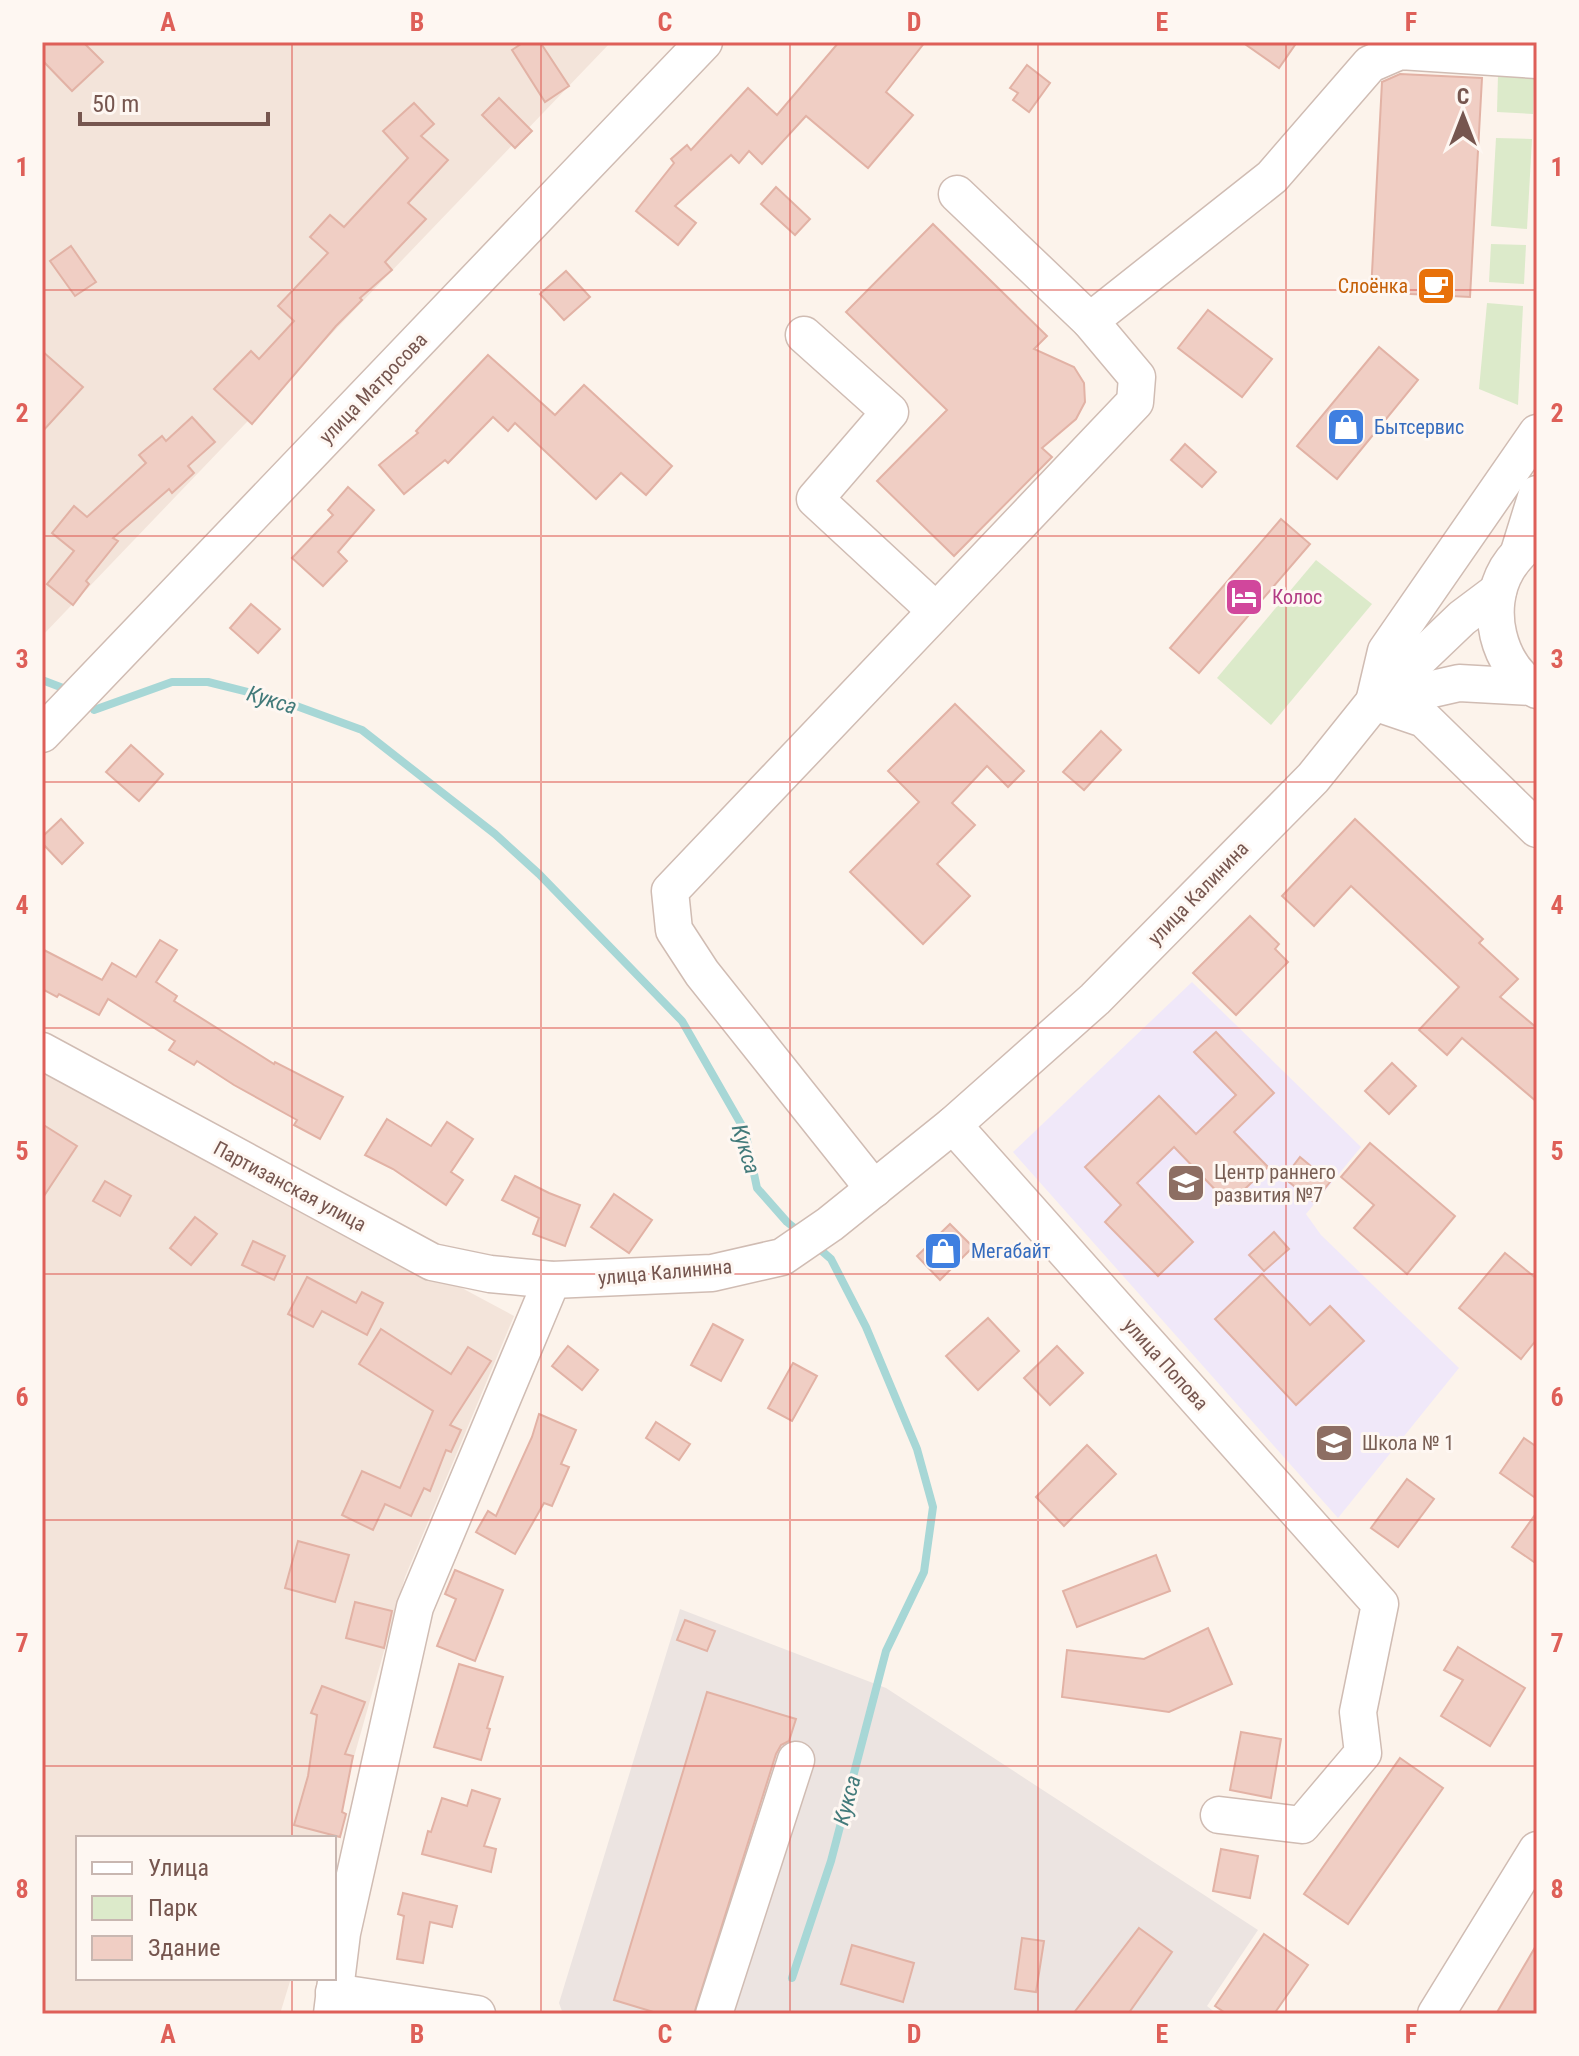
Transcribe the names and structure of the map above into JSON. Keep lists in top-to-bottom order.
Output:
{
  "streets": {
    "street": [
      "улица Матросова",
      "улица Калинина",
      "Партизанская улица",
      "улица Попова"
    ]
  },
  "crossings": [
    ["улица Калинина", "Партизанская улица"],
    ["улица Калинина", "улица Попова"]
  ],
  "water": ["Кукса"],
  "places": {
    "cafe": ["Слоёнка"],
    "shop": ["Бытсервис", "Мегабайт"],
    "hotel": ["Колос"],
    "school or university": ["Центр раннего развития №7", "Школа № 1"]
  },
  "legend": ["Улица", "Парк", "Здание"],
  "scale_bar": "50 m",
  "north": "top",
  "grid": {
    "columns": [
      "A",
      "B",
      "C",
      "D",
      "E",
      "F"
    ],
    "rows": [
      "1",
      "2",
      "3",
      "4",
      "5",
      "6",
      "7",
      "8"
    ]
  }
}
